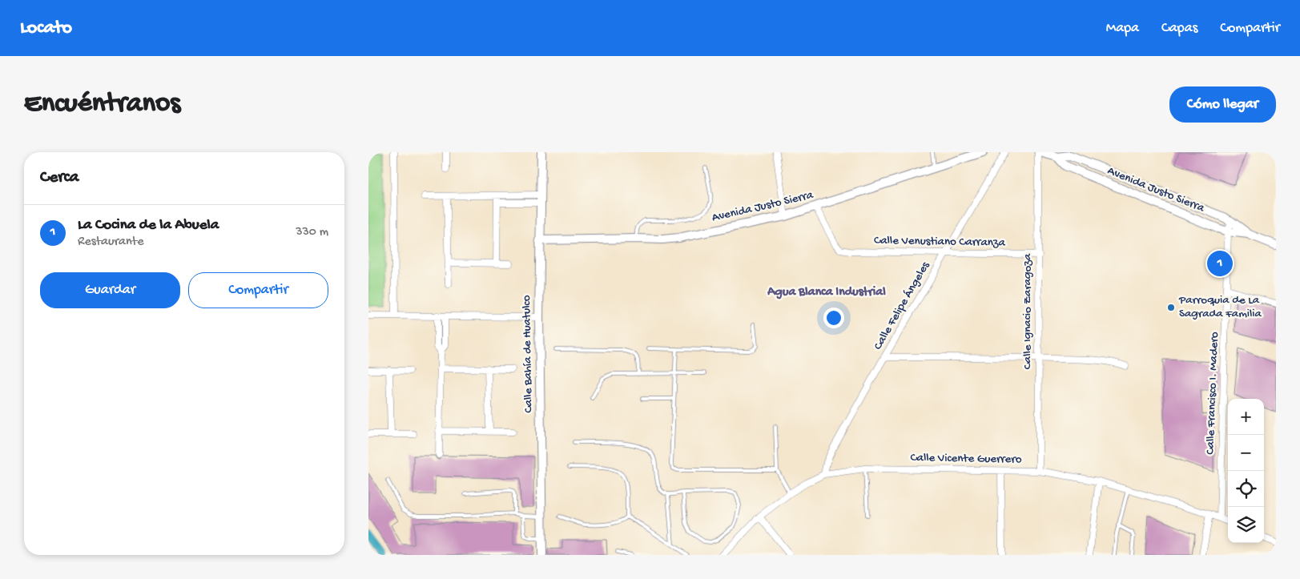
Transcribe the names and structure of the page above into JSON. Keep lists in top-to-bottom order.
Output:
{
  "streets": {
    "street": [
      "Avenida Justo Sierra",
      "Calle Venustiano Carranza",
      "Calle Felipe Ángeles",
      "Calle Ignacio Zaragoza",
      "Calle Bahía de Huatulco",
      "Calle Francisco I. Madero",
      "Calle Vicente Guerrero"
    ]
  },
  "crossings": [
    ["Avenida Justo Sierra", "Calle Venustiano Carranza"],
    ["Avenida Justo Sierra", "Calle Ignacio Zaragoza"],
    ["Avenida Justo Sierra", "Calle Bahía de Huatulco"],
    ["Avenida Justo Sierra", "Calle Francisco I. Madero"],
    ["Calle Venustiano Carranza", "Calle Felipe Ángeles"],
    ["Calle Venustiano Carranza", "Calle Ignacio Zaragoza"],
    ["Calle Felipe Ángeles", "Calle Vicente Guerrero"],
    ["Calle Ignacio Zaragoza", "Calle Vicente Guerrero"],
    ["Calle Francisco I. Madero", "Calle Vicente Guerrero"]
  ],
  "districts": ["Agua Blanca Industrial"],
  "places": ["Parroquia de La Sagrada Familia"],
  "page": {
    "header": "Locato",
    "nav": ["Mapa", "Capas", "Compartir"],
    "buttons": [
      "Cómo llegar",
      ["Guardar", "Compartir"]
    ],
    "title": "Encuéntranos",
    "heading": "Cerca",
    "list": [
      {
        "mark": "1",
        "name": "La Cocina de la Abuela",
        "note": "Restaurante",
        "value": "330 m"
      }
    ],
    "pins": "1",
    "map_buttons": ["+", "−"]
  }
}
